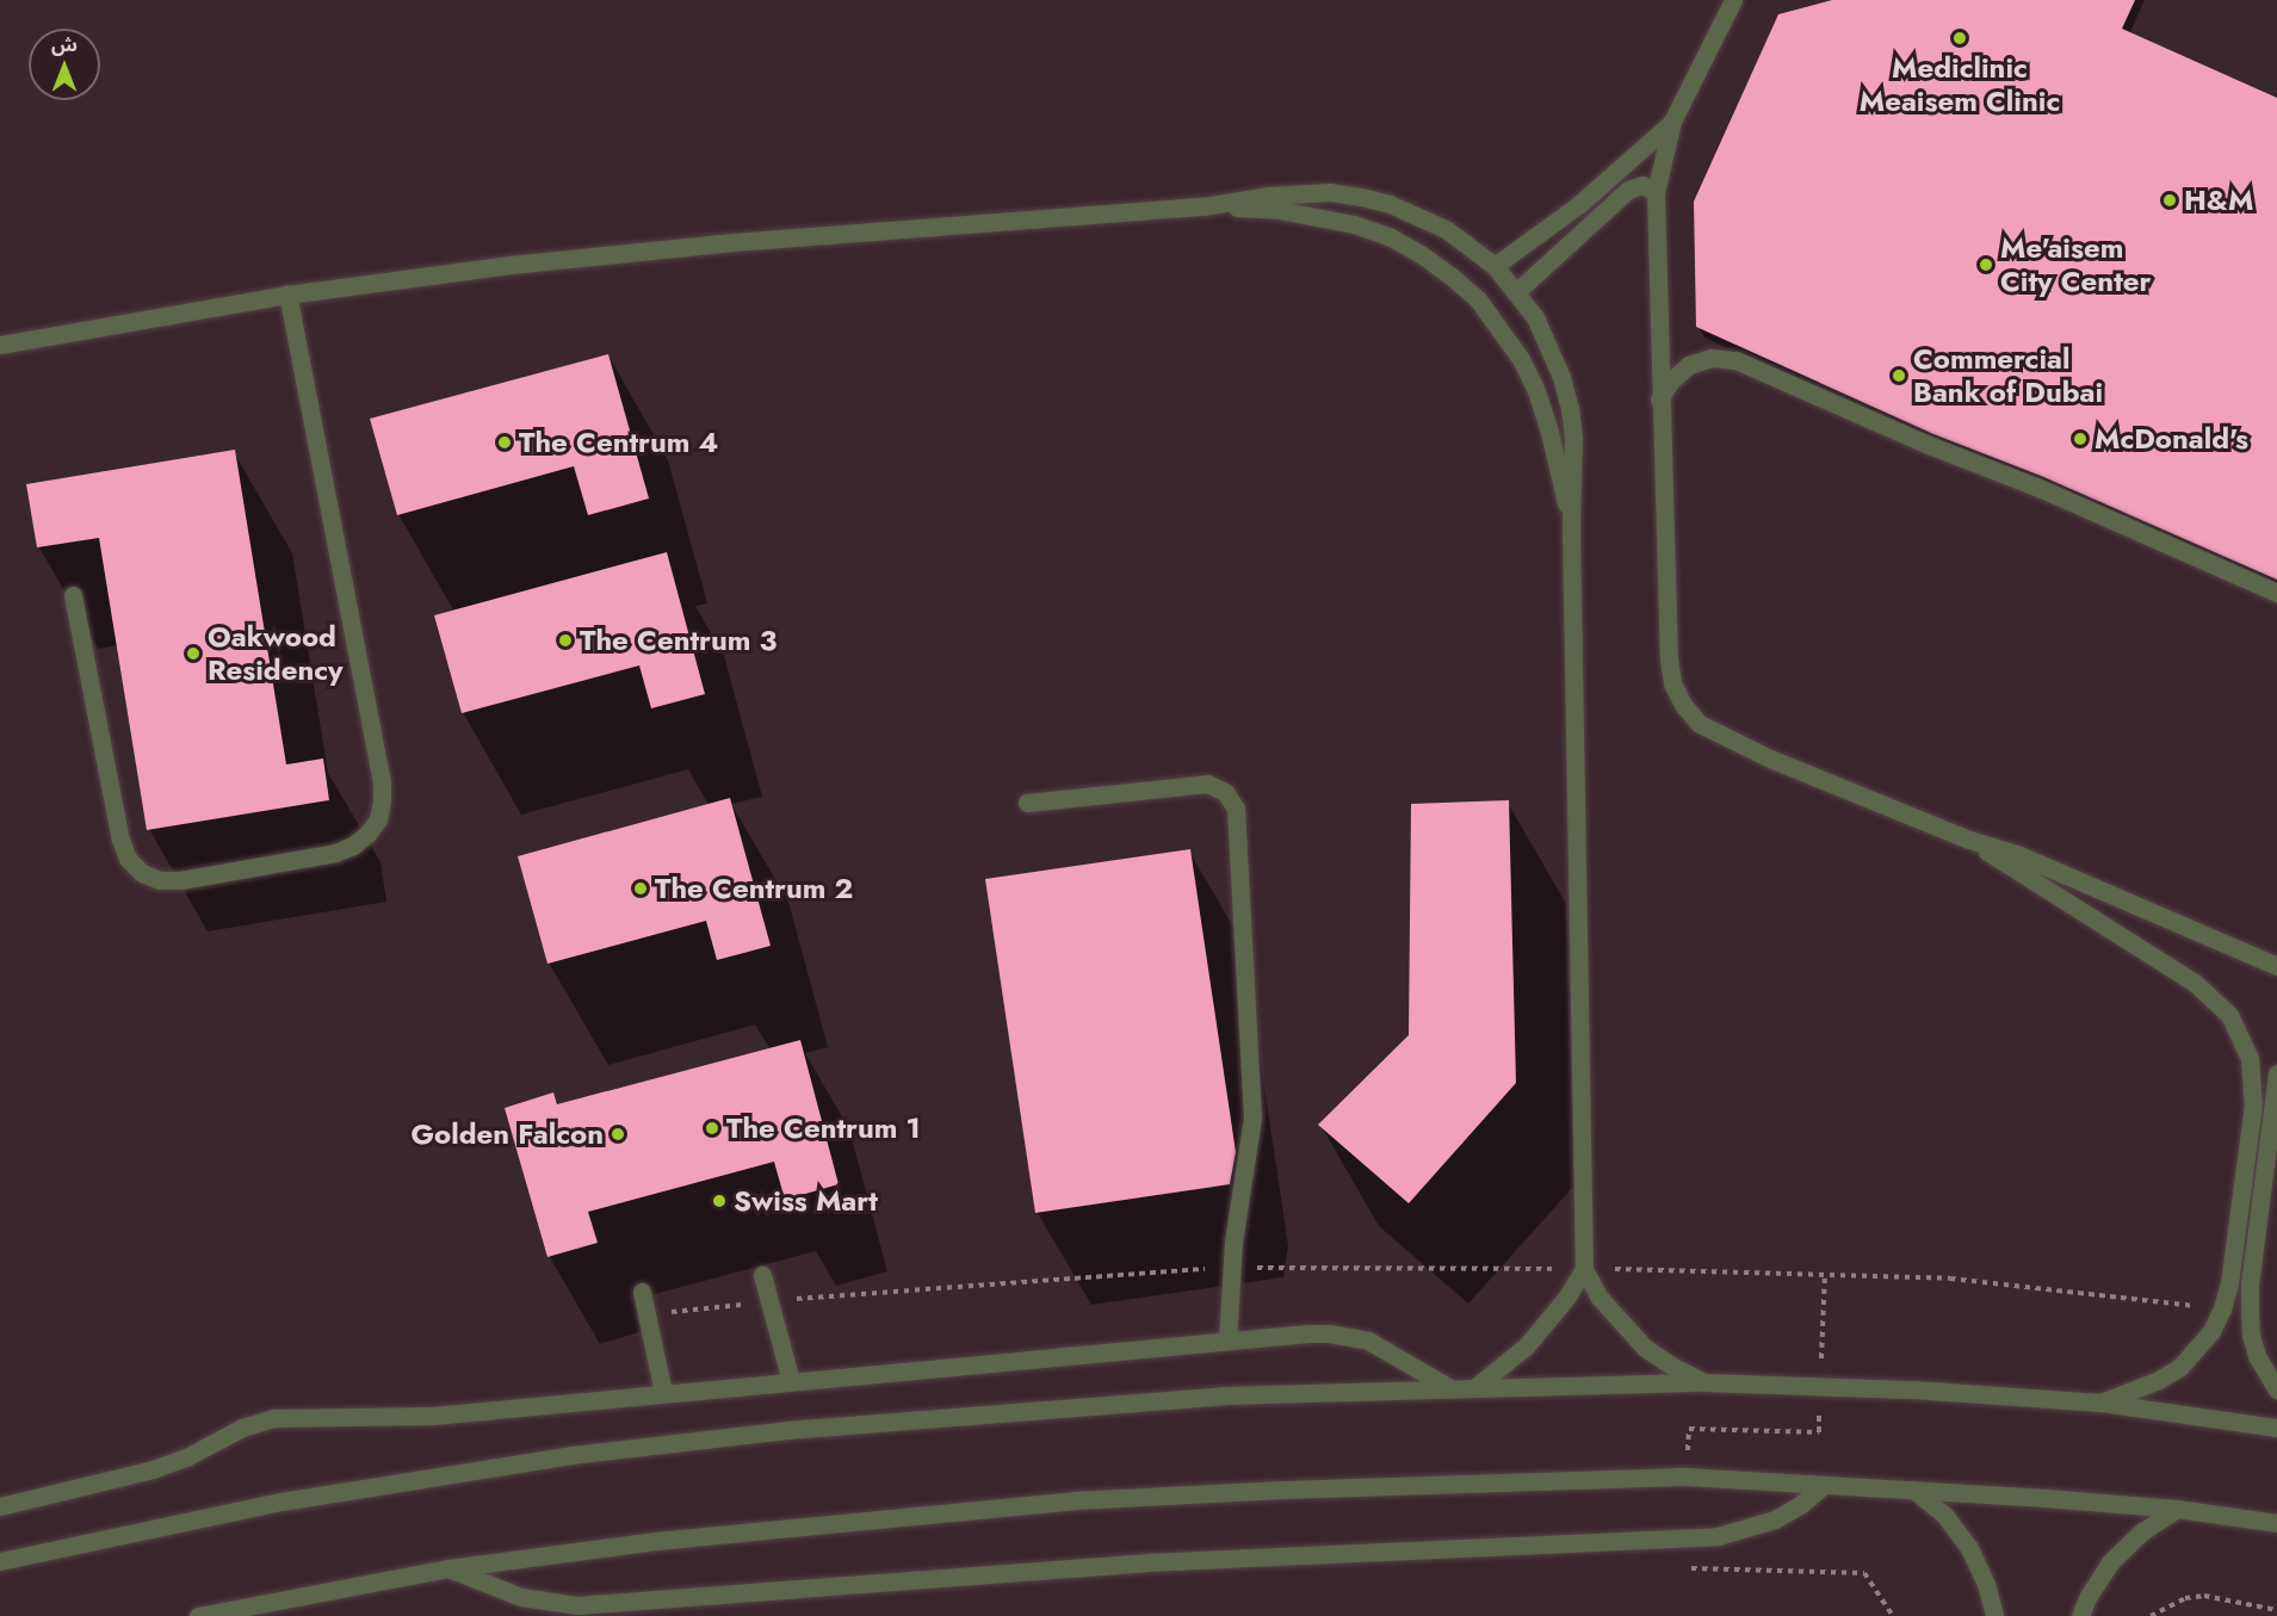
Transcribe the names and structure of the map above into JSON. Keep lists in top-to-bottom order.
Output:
{
  "places": [
    "Mediclinic Meaisem Clinic",
    "H&M",
    "Me'aisem City Center",
    "Commercial Bank of Dubai",
    "McDonald's",
    "The Centrum 4",
    "The Centrum 3",
    "Oakwood Residency",
    "The Centrum 2",
    "The Centrum 1",
    "Golden Falcon",
    "Swiss Mart"
  ],
  "north": "top"
}
